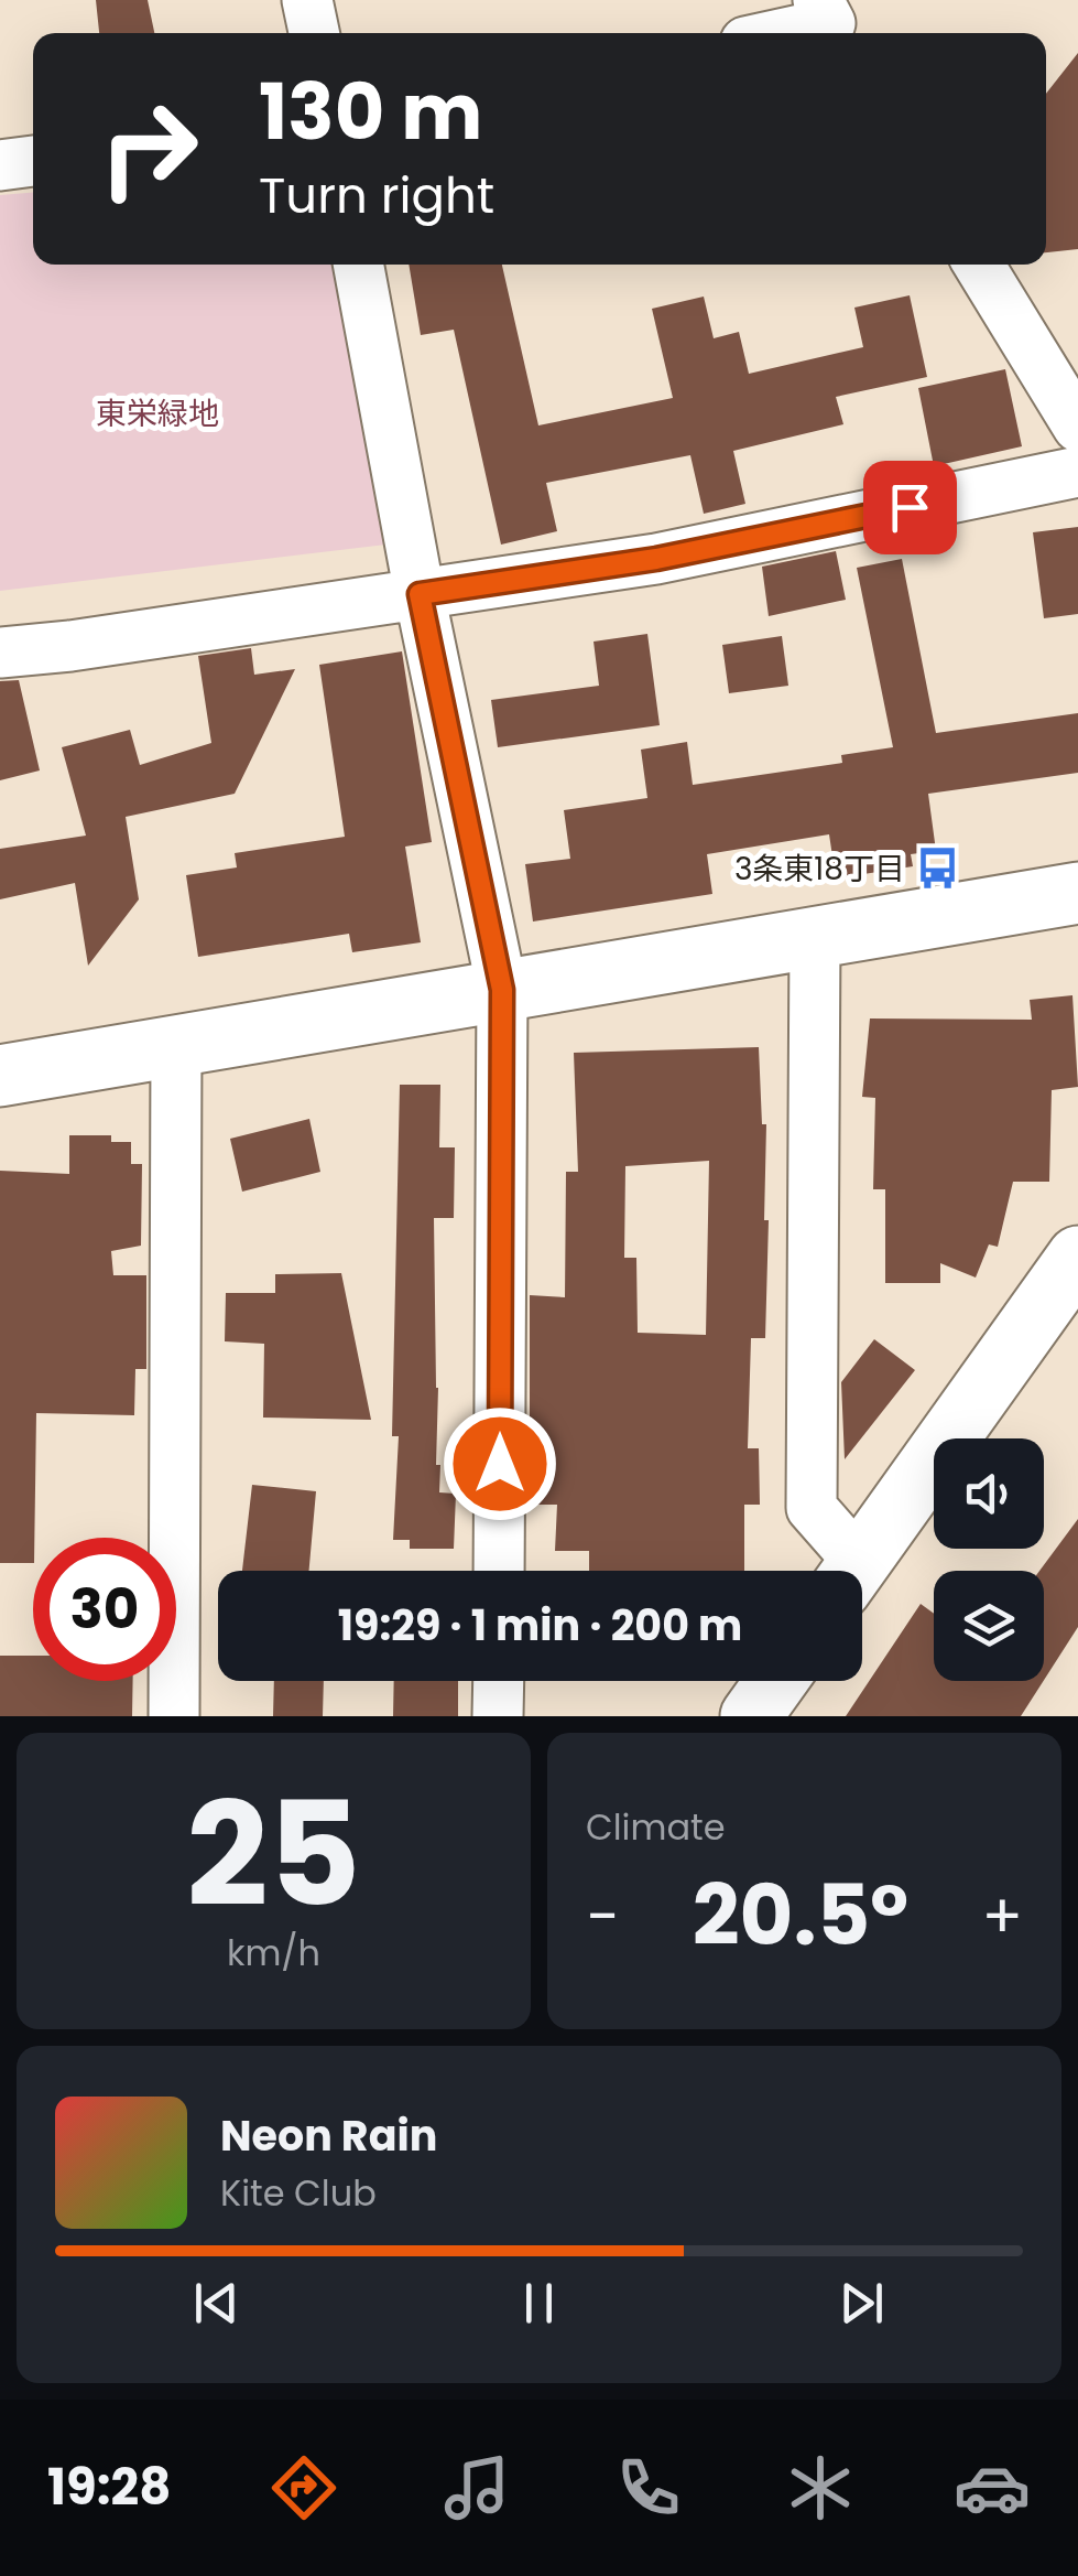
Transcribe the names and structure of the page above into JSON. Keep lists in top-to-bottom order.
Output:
{
  "parks": ["東栄緑地"],
  "places": {
    "bus stop": ["3条東18丁目"]
  },
  "page": {
    "turn": ["130 m", "Turn right"],
    "limit": "30",
    "trip": "19:29 · 1 min · 200 m",
    "tile": [
      ["25", "km/h"],
      "Climate"
    ],
    "heat": ["−", "20.5°", "+"],
    "song": ["Neon Rain", "Kite Club"],
    "tabs": "19:28"
  }
}
